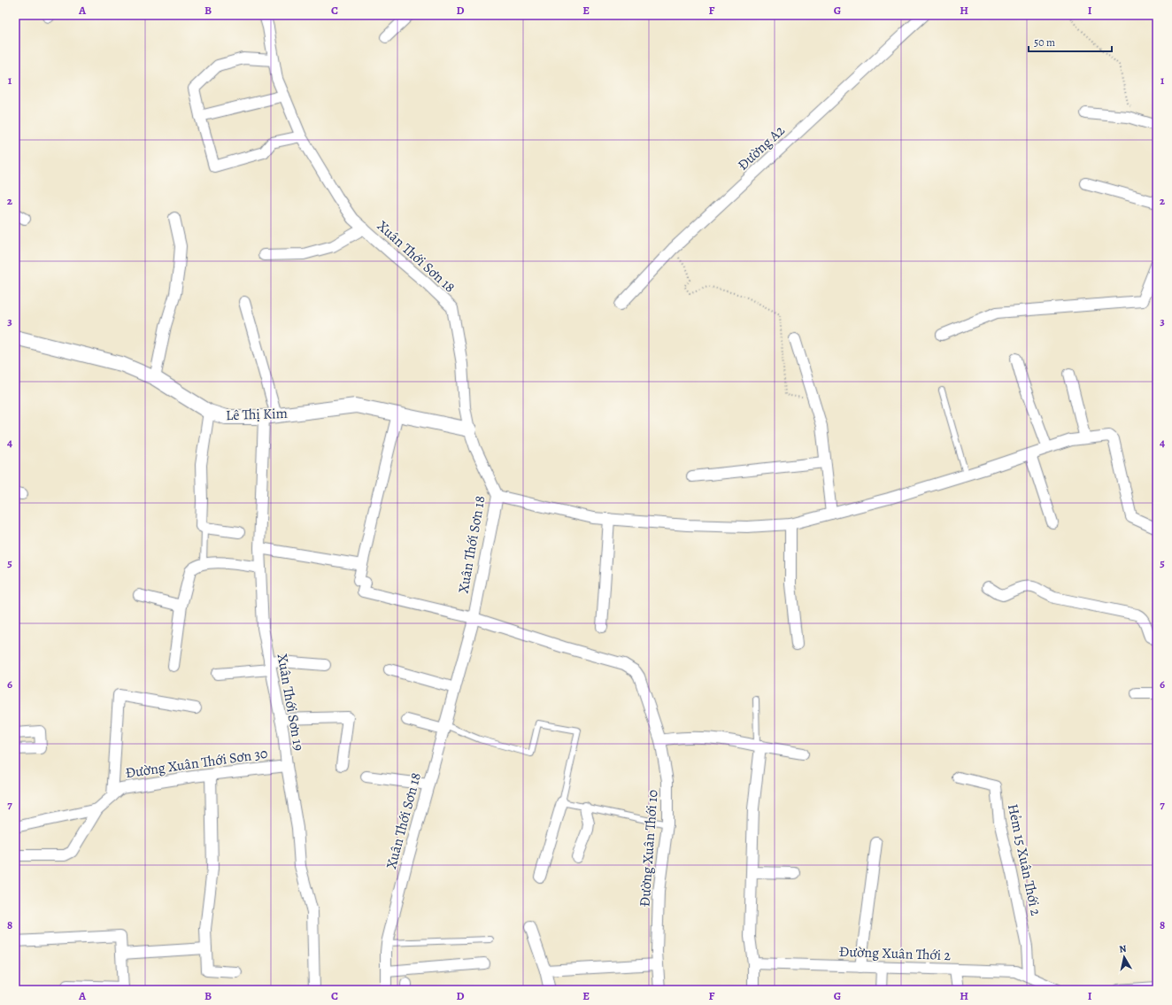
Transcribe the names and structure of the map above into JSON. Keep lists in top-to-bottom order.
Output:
{
  "streets": {
    "street": [
      "Đường A2",
      "Xuân Thới Sơn 18",
      "Lê Thị Kim",
      "Xuân Thới Sơn 19",
      "Đường Xuân Thới Sơn 30",
      "Đường Xuân Thới 10",
      "Hẻm 15 Xuân Thới 2",
      "Đường Xuân Thới 2"
    ]
  },
  "crossings": [
    ["Xuân Thới Sơn 18", "Lê Thị Kim"],
    ["Xuân Thới Sơn 18", "Đường Xuân Thới 10"],
    ["Lê Thị Kim", "Xuân Thới Sơn 19"],
    ["Xuân Thới Sơn 19", "Đường Xuân Thới Sơn 30"],
    ["Hẻm 15 Xuân Thới 2", "Đường Xuân Thới 2"]
  ],
  "scale_bar": "50 m",
  "north": "top",
  "grid": {
    "columns": [
      "A",
      "B",
      "C",
      "D",
      "E",
      "F",
      "G",
      "H",
      "I"
    ],
    "rows": [
      "1",
      "2",
      "3",
      "4",
      "5",
      "6",
      "7",
      "8"
    ]
  }
}
